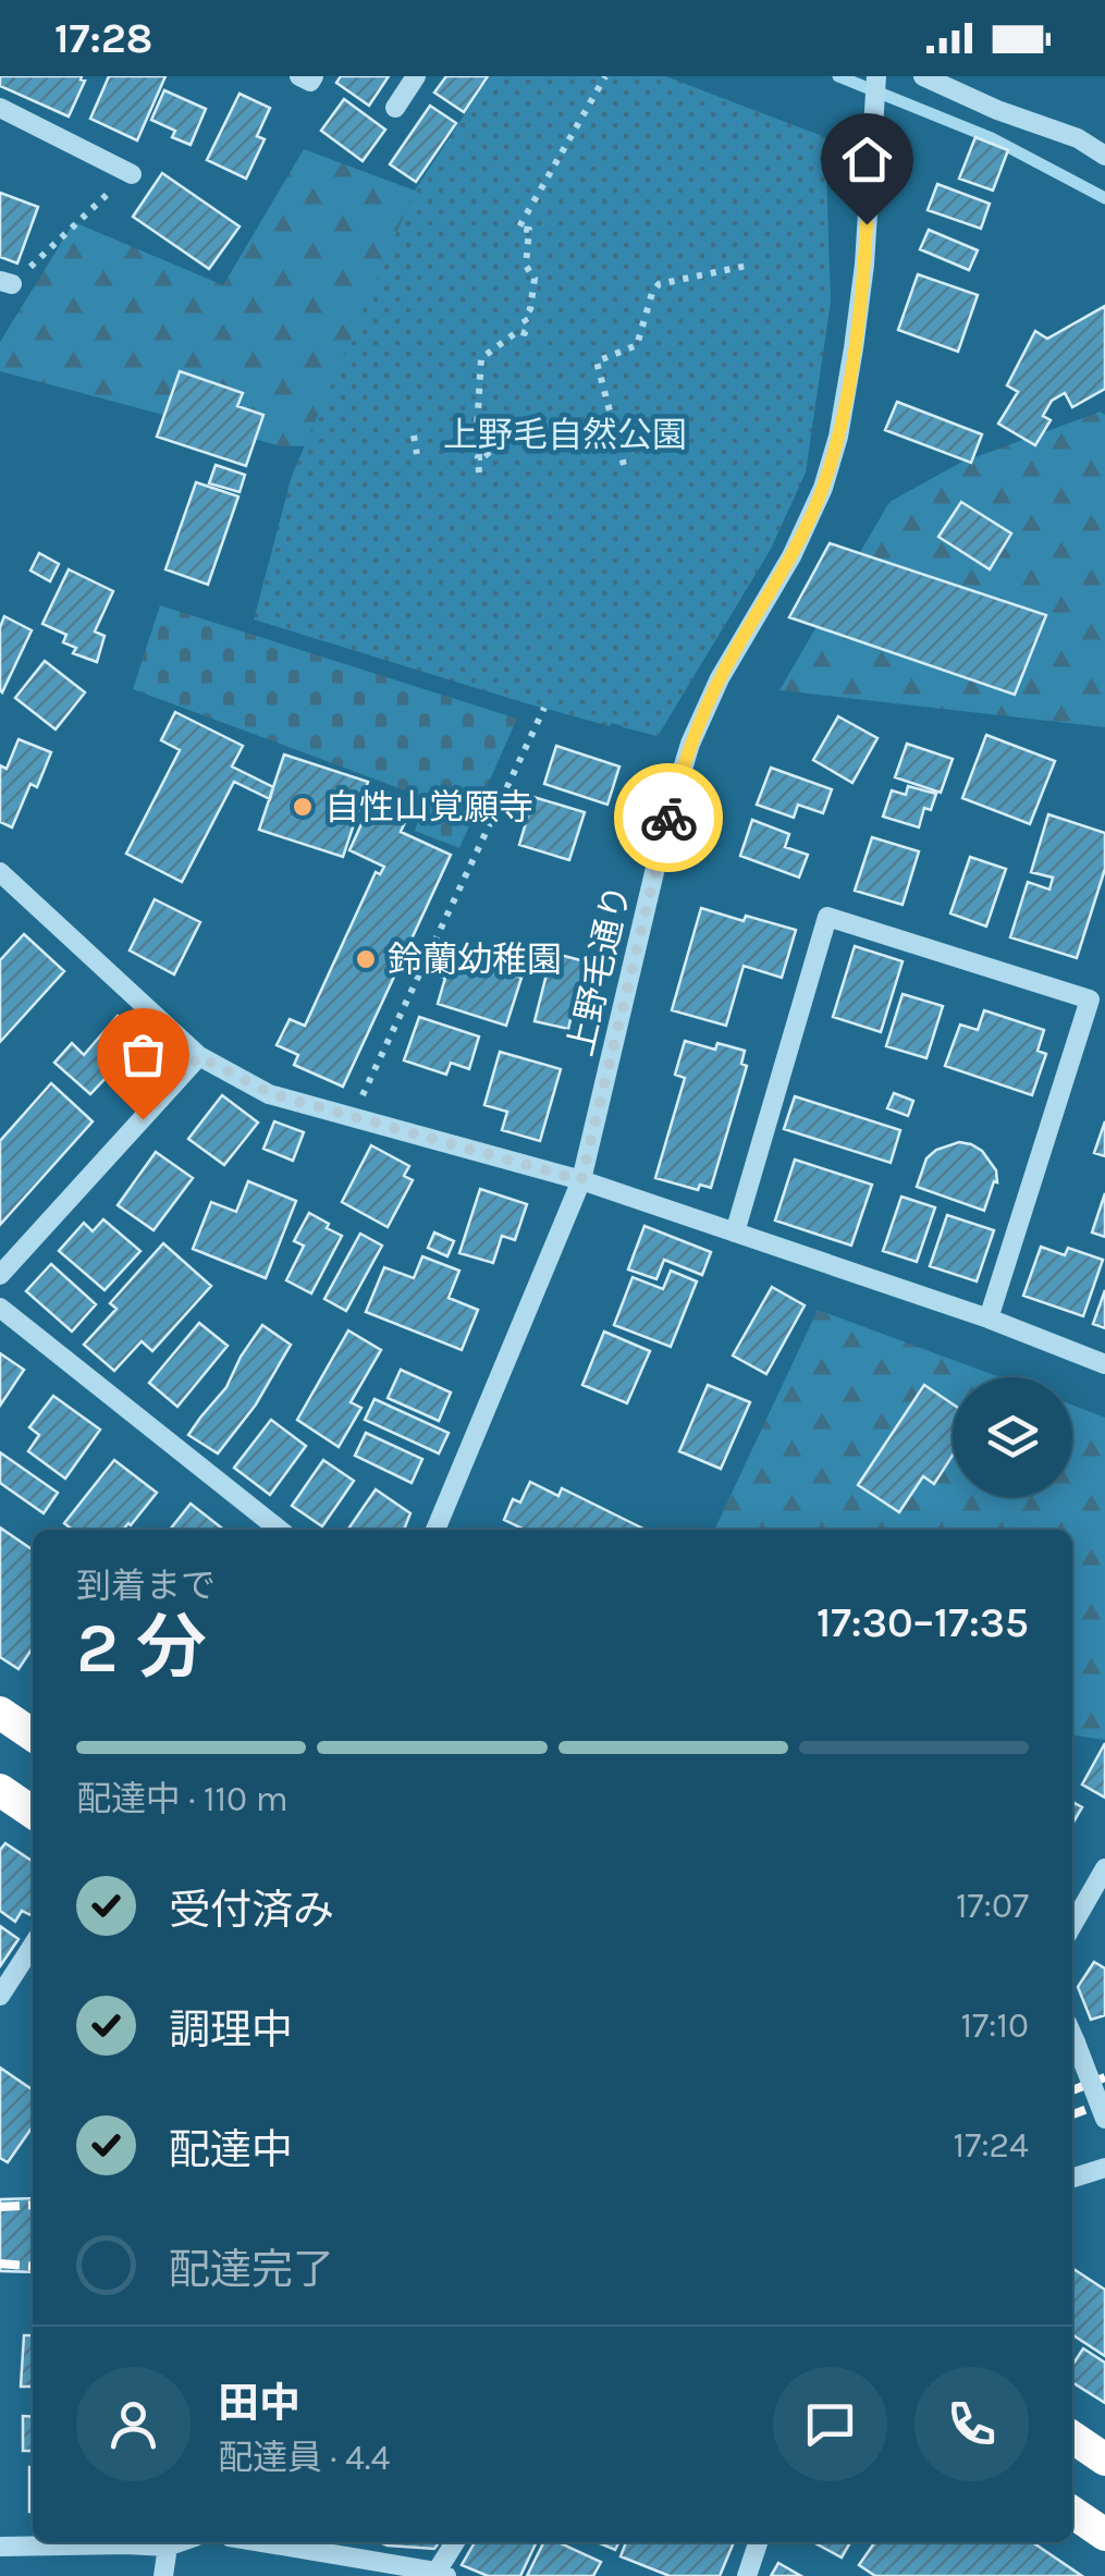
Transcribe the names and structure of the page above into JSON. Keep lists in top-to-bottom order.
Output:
{
  "streets": {
    "street": ["上野毛通り"]
  },
  "parks": ["上野毛自然公園"],
  "places": ["自性山覚願寺", "鈴蘭幼稚園"],
  "page": {
    "status": "17:28",
    "heading": ["2 分", "到着まで", "17:30–17:35"],
    "panel": ["田中", "配達員 · 4.4"],
    "bar": "配達中 · 110 m",
    "list": [
      ["受付済み", "17:07"],
      ["調理中", "17:10"],
      ["配達中", "17:24"],
      "配達完了"
    ]
  }
}
